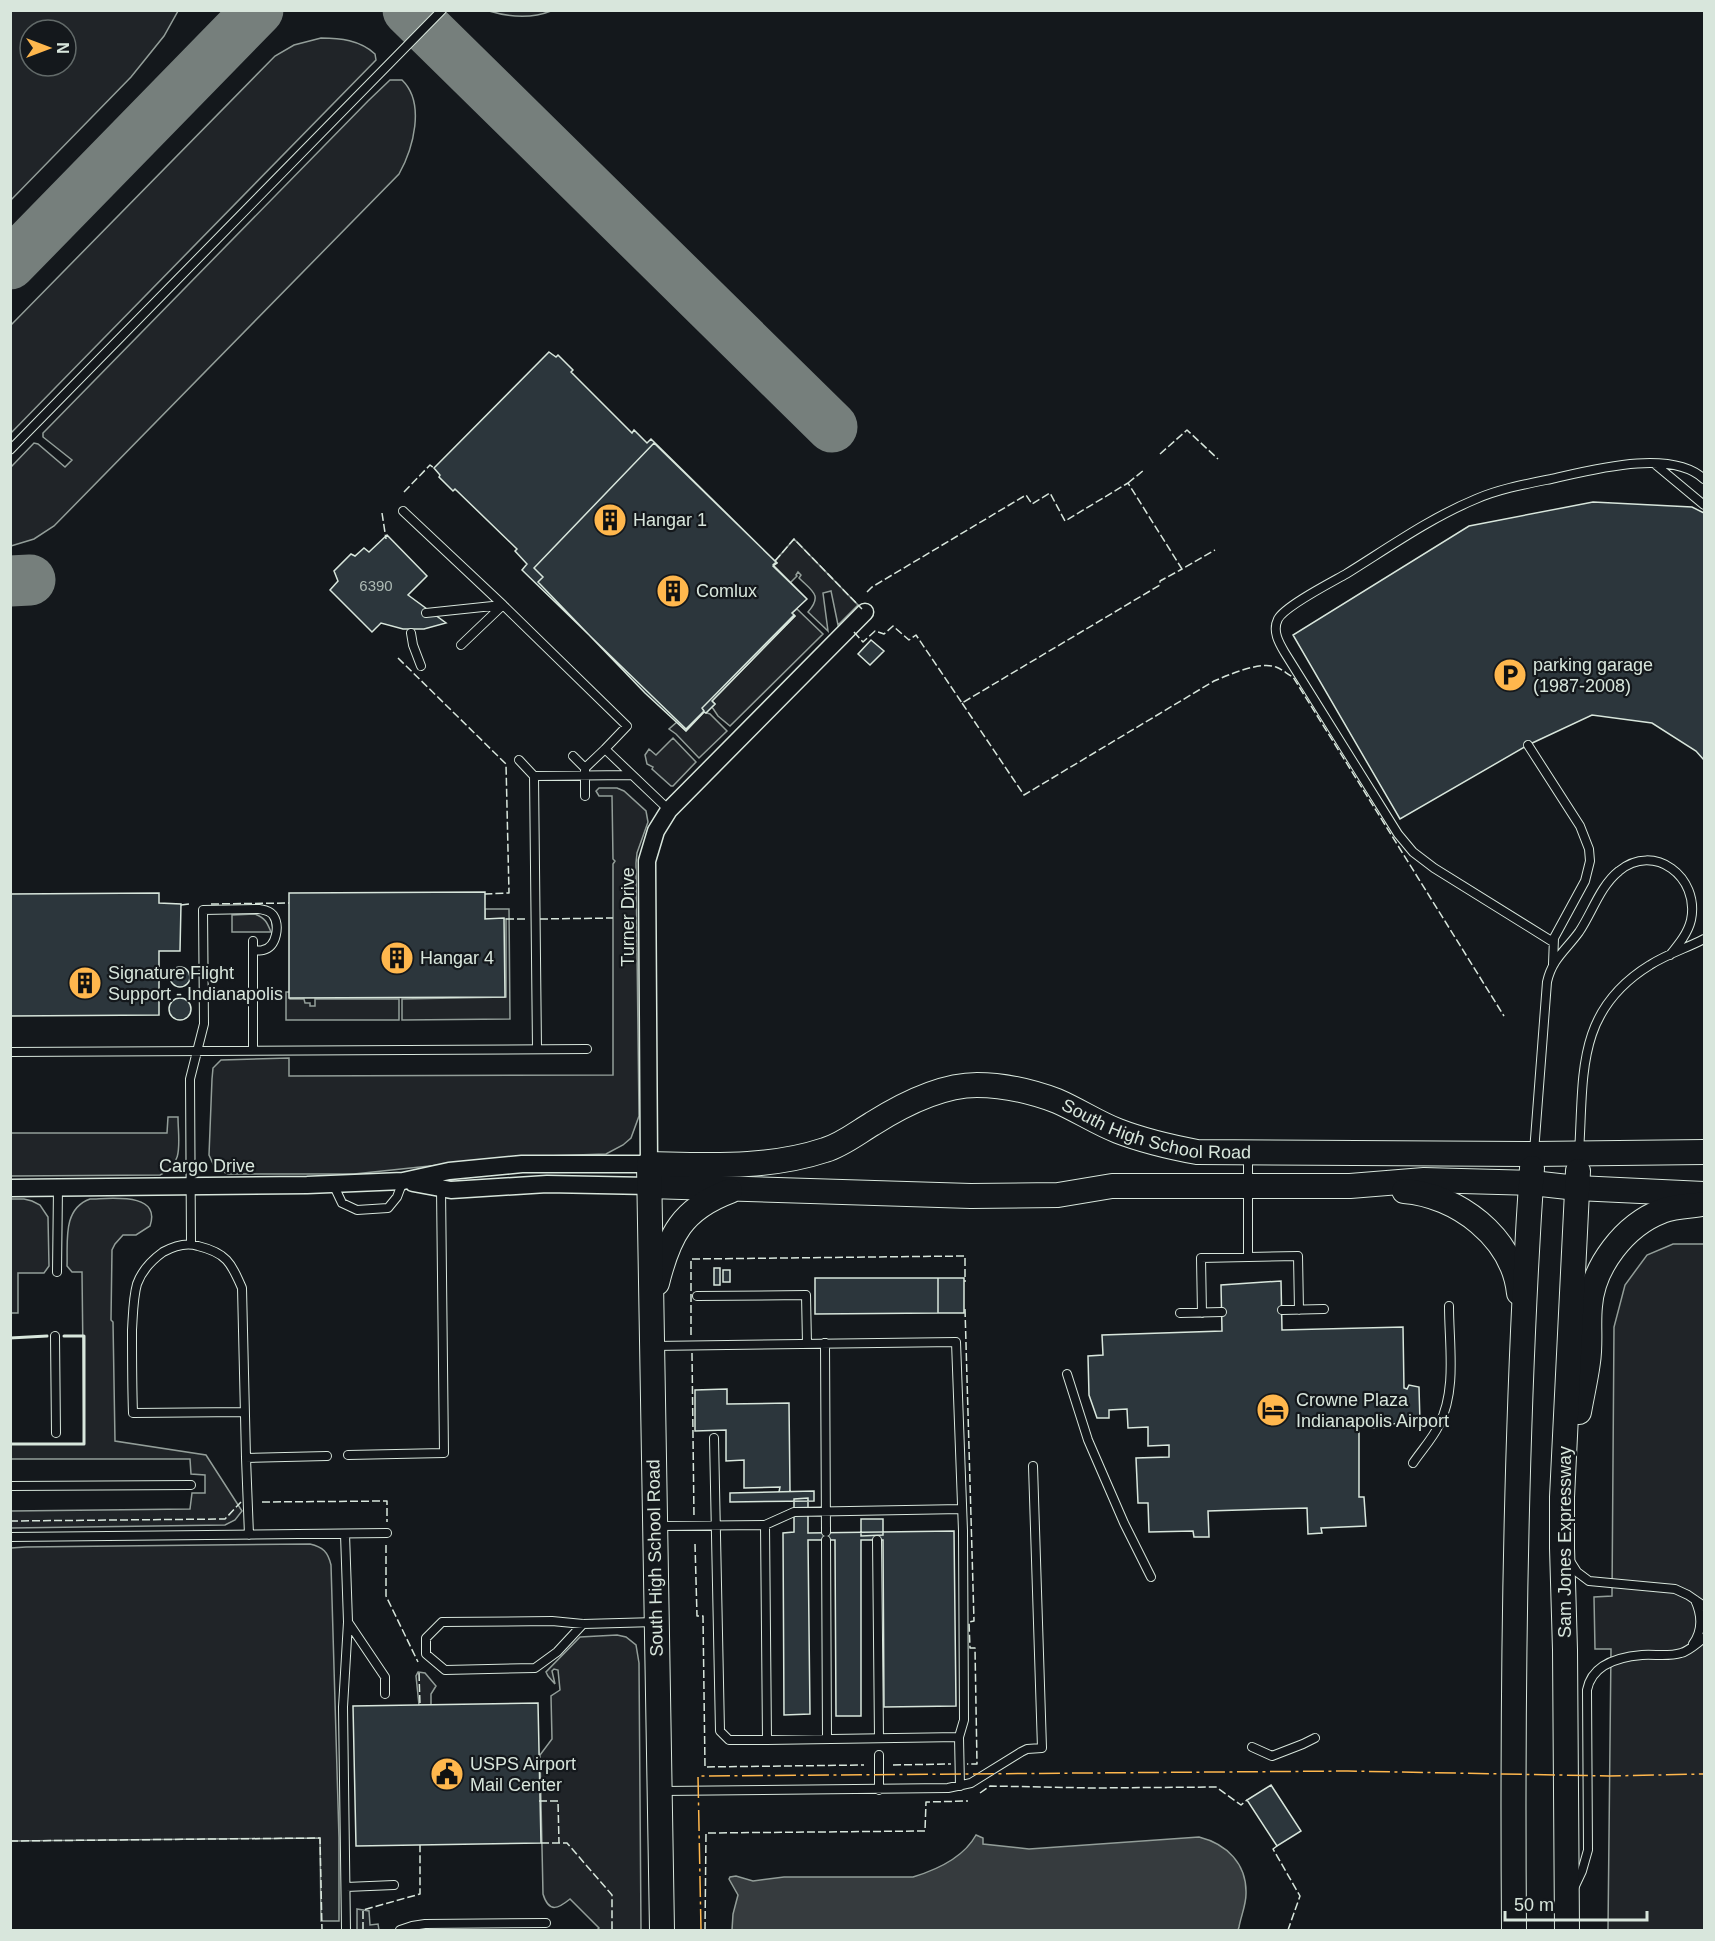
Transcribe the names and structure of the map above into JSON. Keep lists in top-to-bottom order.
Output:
{
  "streets": {
    "street": [
      "Turner Drive",
      "South High School Road",
      "Cargo Drive",
      "Sam Jones Expressway"
    ]
  },
  "crossings": [
    ["Turner Drive", "South High School Road"],
    ["Turner Drive", "Cargo Drive"],
    ["South High School Road", "Cargo Drive"],
    ["South High School Road", "Sam Jones Expressway"]
  ],
  "places": {
    "building": [
      "Hangar 1",
      "Comlux",
      "Hangar 4",
      "Signature Flight Support - Indianapolis"
    ],
    "parking": ["parking garage (1987-2008)"],
    "hotel": ["Crowne Plaza Indianapolis Airport"],
    "public building": ["USPS Airport Mail Center"]
  },
  "house_numbers": ["6390"],
  "scale_bar": "50 m",
  "north": "right"
}
